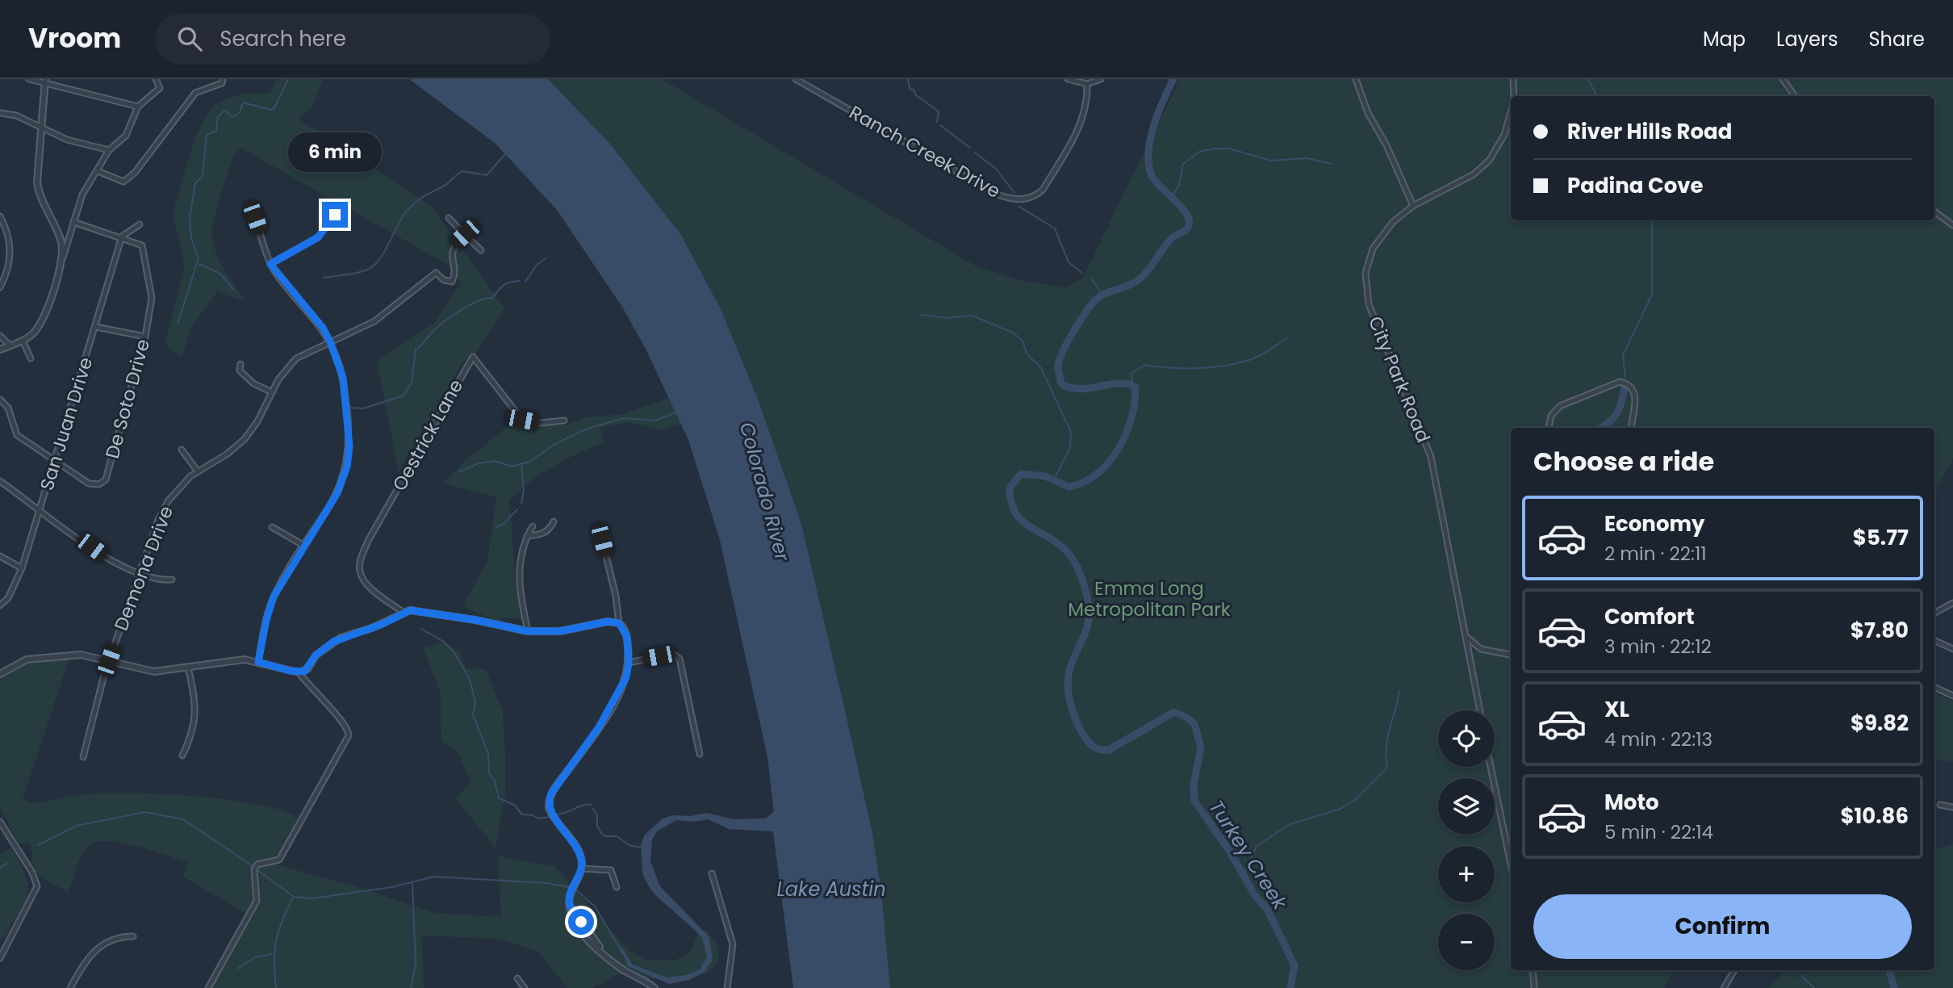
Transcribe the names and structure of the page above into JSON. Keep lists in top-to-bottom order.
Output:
{
  "streets": {
    "street": [
      "Ranch Creek Drive",
      "City Park Road",
      "De Soto Drive",
      "San Juan Drive",
      "Oestrick Lane",
      "Demona Drive"
    ]
  },
  "crossings": [
    ["De Soto Drive", "San Juan Drive"]
  ],
  "water": ["Colorado River", "Turkey Creek", "Lake Austin"],
  "parks": ["Emma Long Metropolitan Park"],
  "page": {
    "header": "Vroom",
    "search": "Search here",
    "nav": ["Map", "Layers", "Share"],
    "banner": ["River Hills Road", "Padina Cove"],
    "bubble": "6 min",
    "heading": "Choose a ride",
    "list": [
      {
        "name": "Economy",
        "note": "2 min · 22:11",
        "value": "$5.77"
      },
      {
        "name": "Comfort",
        "note": "3 min · 22:12",
        "value": "$7.80"
      },
      {
        "name": "XL",
        "note": "4 min · 22:13",
        "value": "$9.82"
      },
      {
        "name": "Moto",
        "note": "5 min · 22:14",
        "value": "$10.86"
      }
    ],
    "map_buttons": ["+", "−"],
    "buttons": "Confirm"
  }
}
